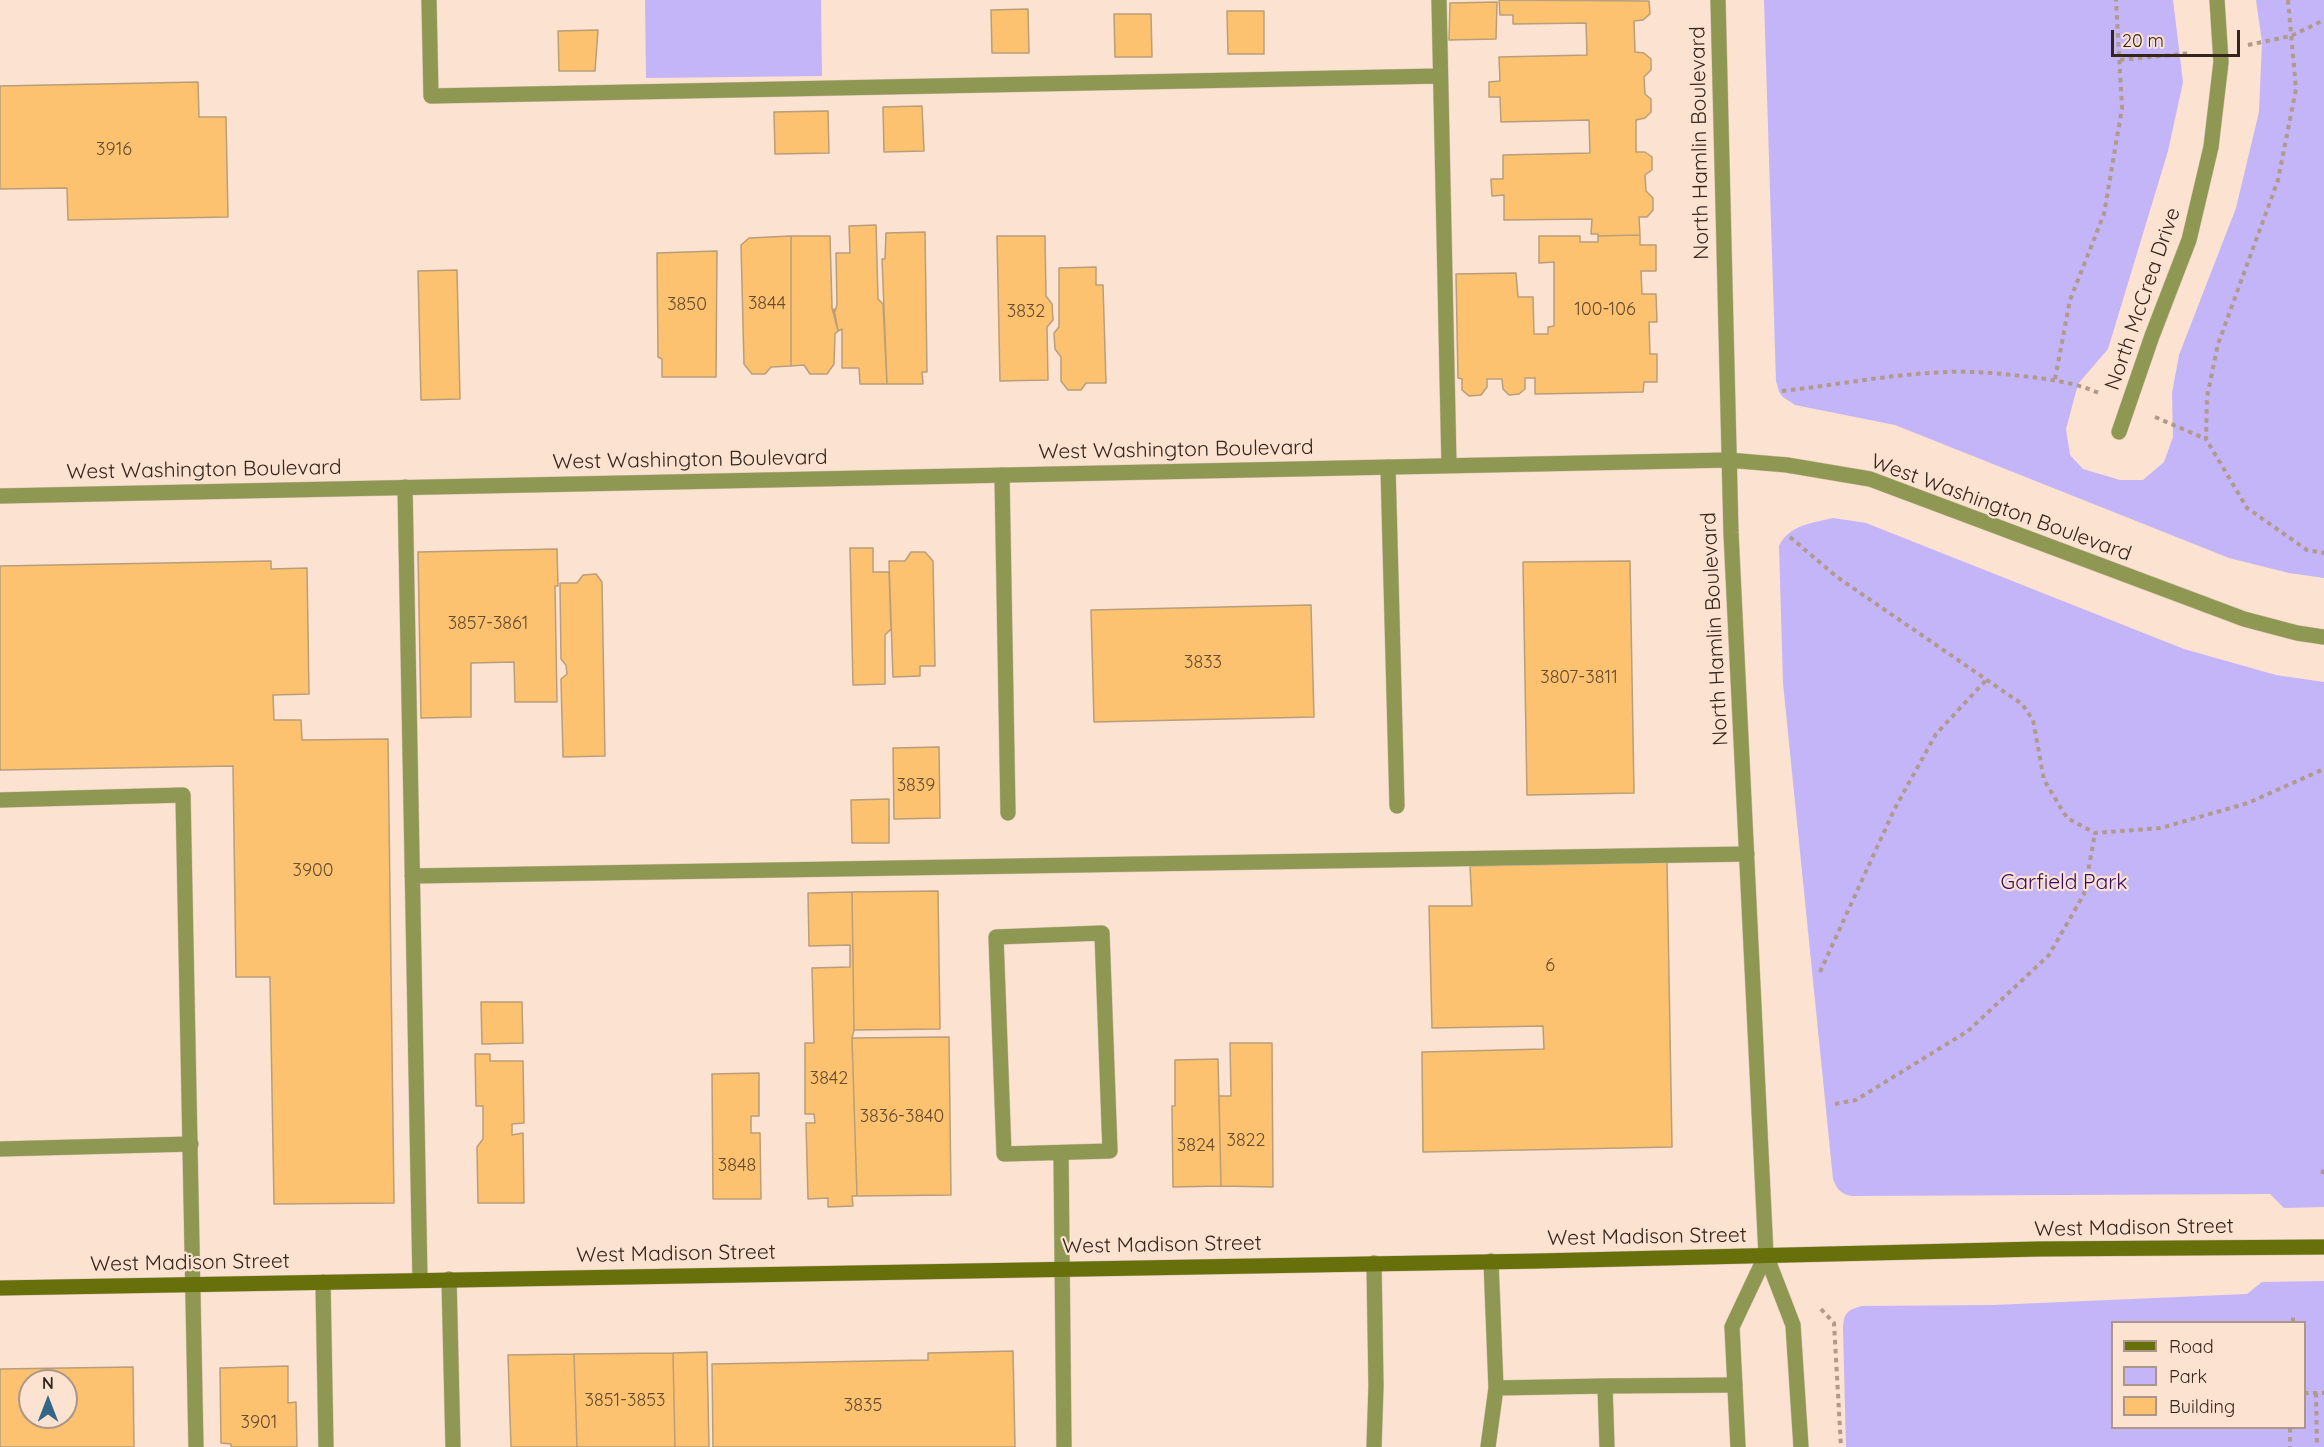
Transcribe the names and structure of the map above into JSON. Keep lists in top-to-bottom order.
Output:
{
  "streets": {
    "main road": ["West Madison Street"],
    "street": ["North Hamlin Boulevard", "North McCrea Drive", "West Washington Boulevard"]
  },
  "crossings": [
    ["North Hamlin Boulevard", "West Washington Boulevard"],
    ["North Hamlin Boulevard", "West Madison Street"]
  ],
  "parks": ["Garfield Park"],
  "house_numbers": [
    "3916",
    "3844",
    "3850",
    "100-106",
    "3832",
    "3857-3861",
    "3833",
    "3807-3811",
    "3839",
    "3900",
    "6",
    "3842",
    "3836-3840",
    "3822",
    "3824",
    "3848",
    "3851-3853",
    "3835",
    "3901"
  ],
  "legend": ["Road", "Park", "Building"],
  "scale_bar": "20 m",
  "north": "top"
}
